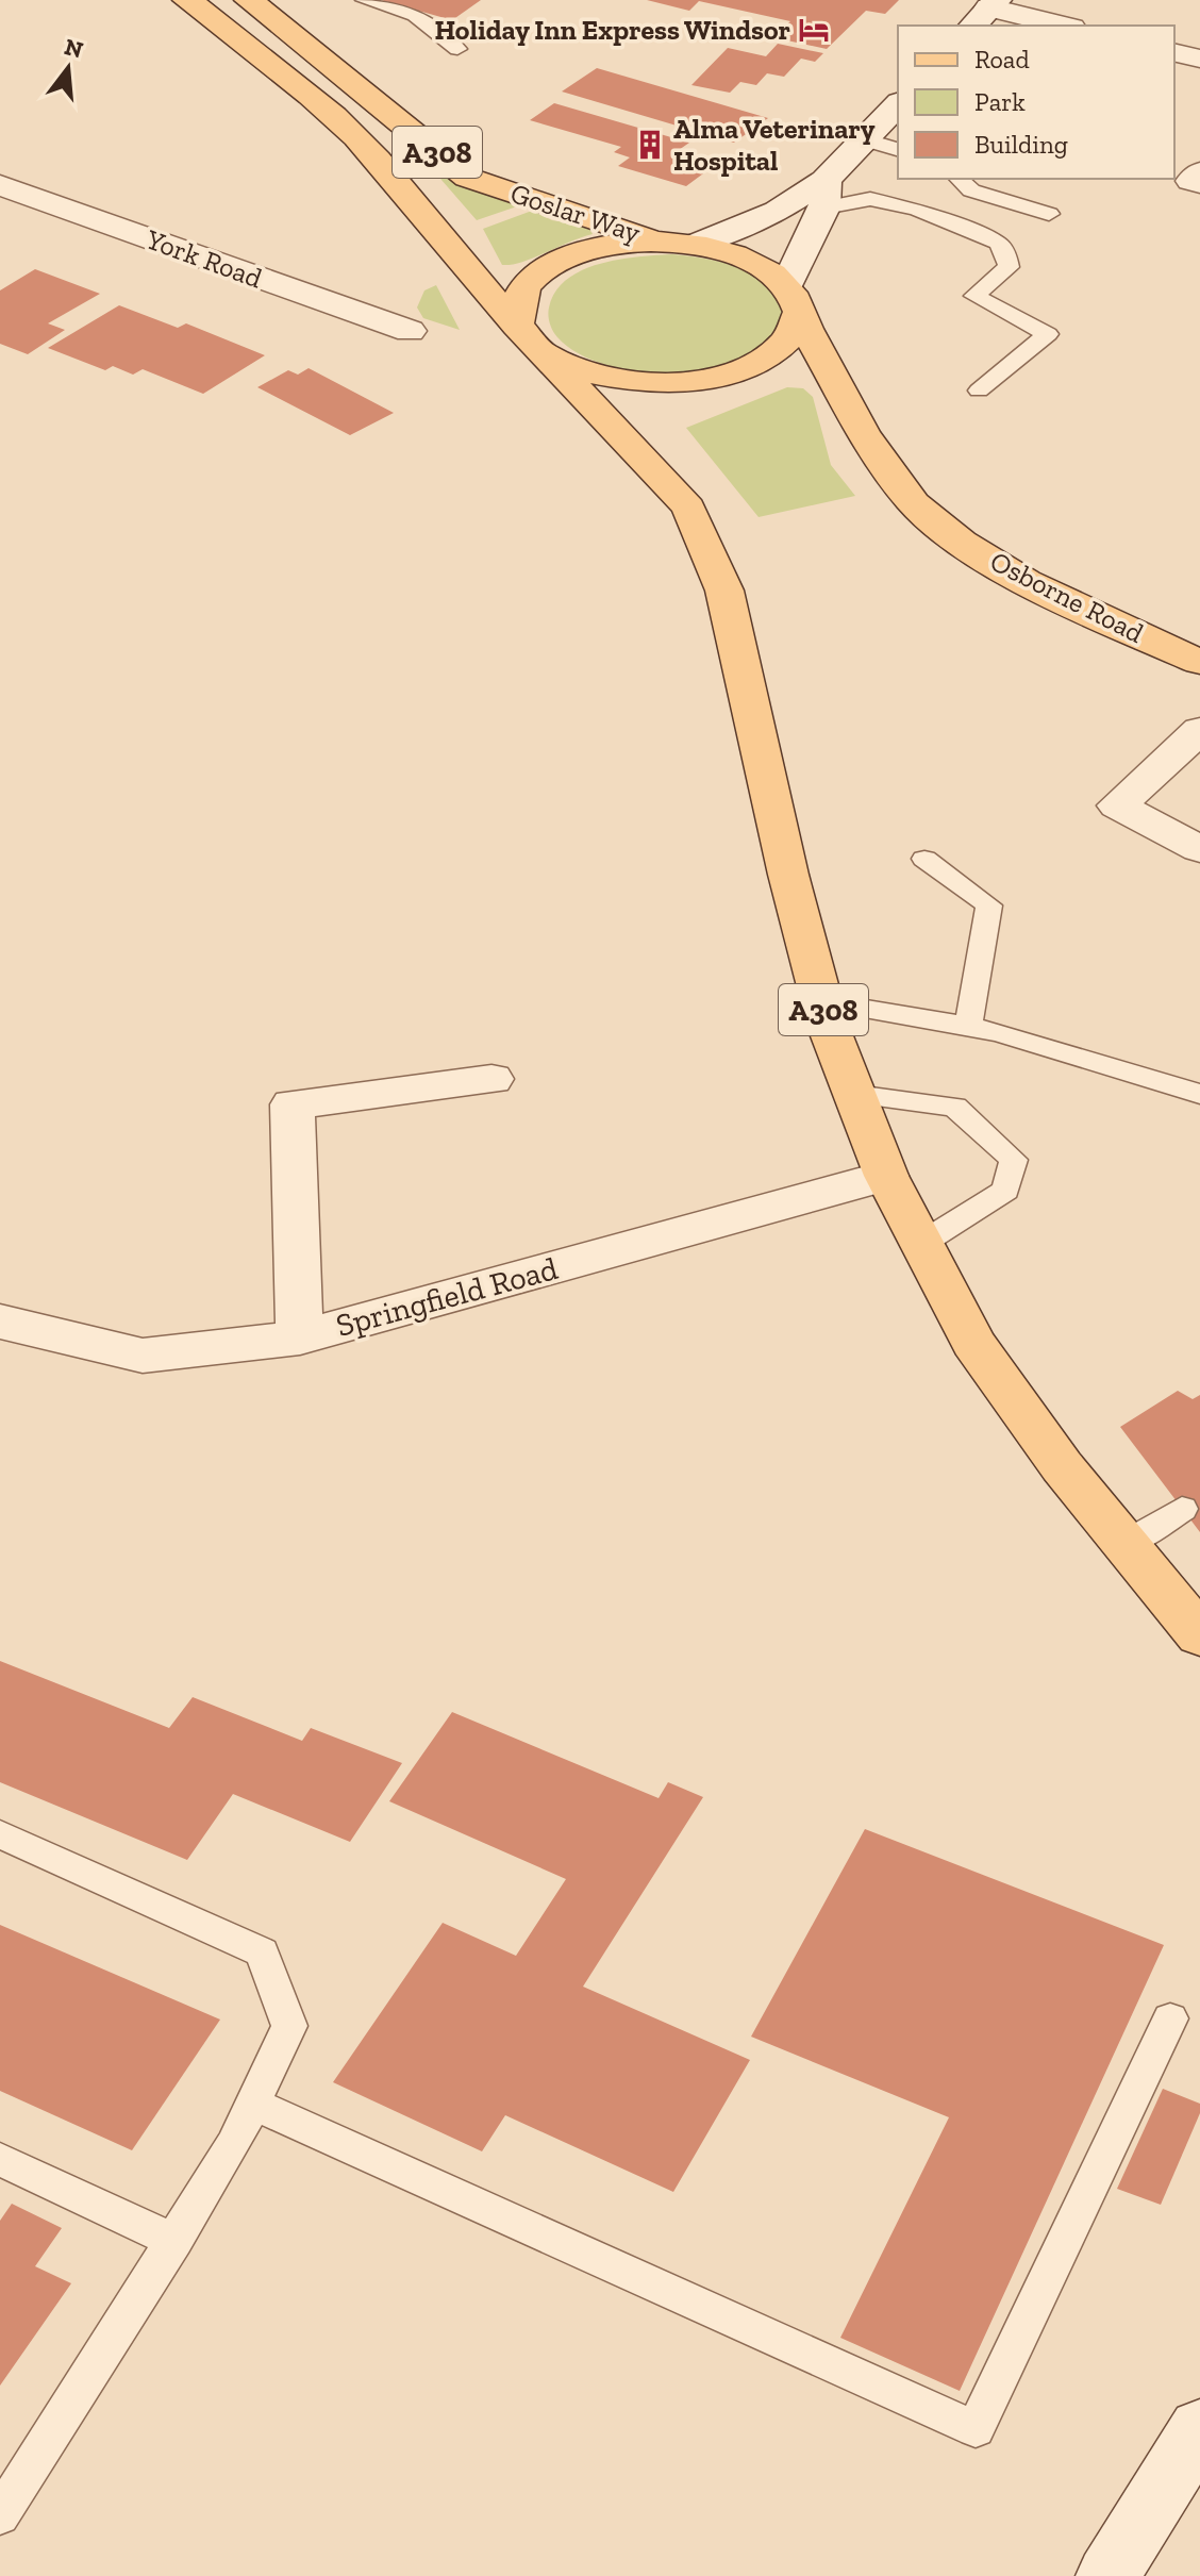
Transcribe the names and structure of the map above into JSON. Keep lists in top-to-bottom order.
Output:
{
  "streets": {
    "main road": ["A308", "Goslar Way", "Osborne Road"],
    "street": ["York Road", "Springfield Road"]
  },
  "crossings": [
    ["A308", "Goslar Way"],
    ["A308", "Osborne Road"],
    ["A308", "Springfield Road"]
  ],
  "places": {
    "hotel": ["Holiday Inn Express Windsor"],
    "building": ["Alma Veterinary Hospital"]
  },
  "legend": ["Road", "Park", "Building"],
  "north": "top"
}
